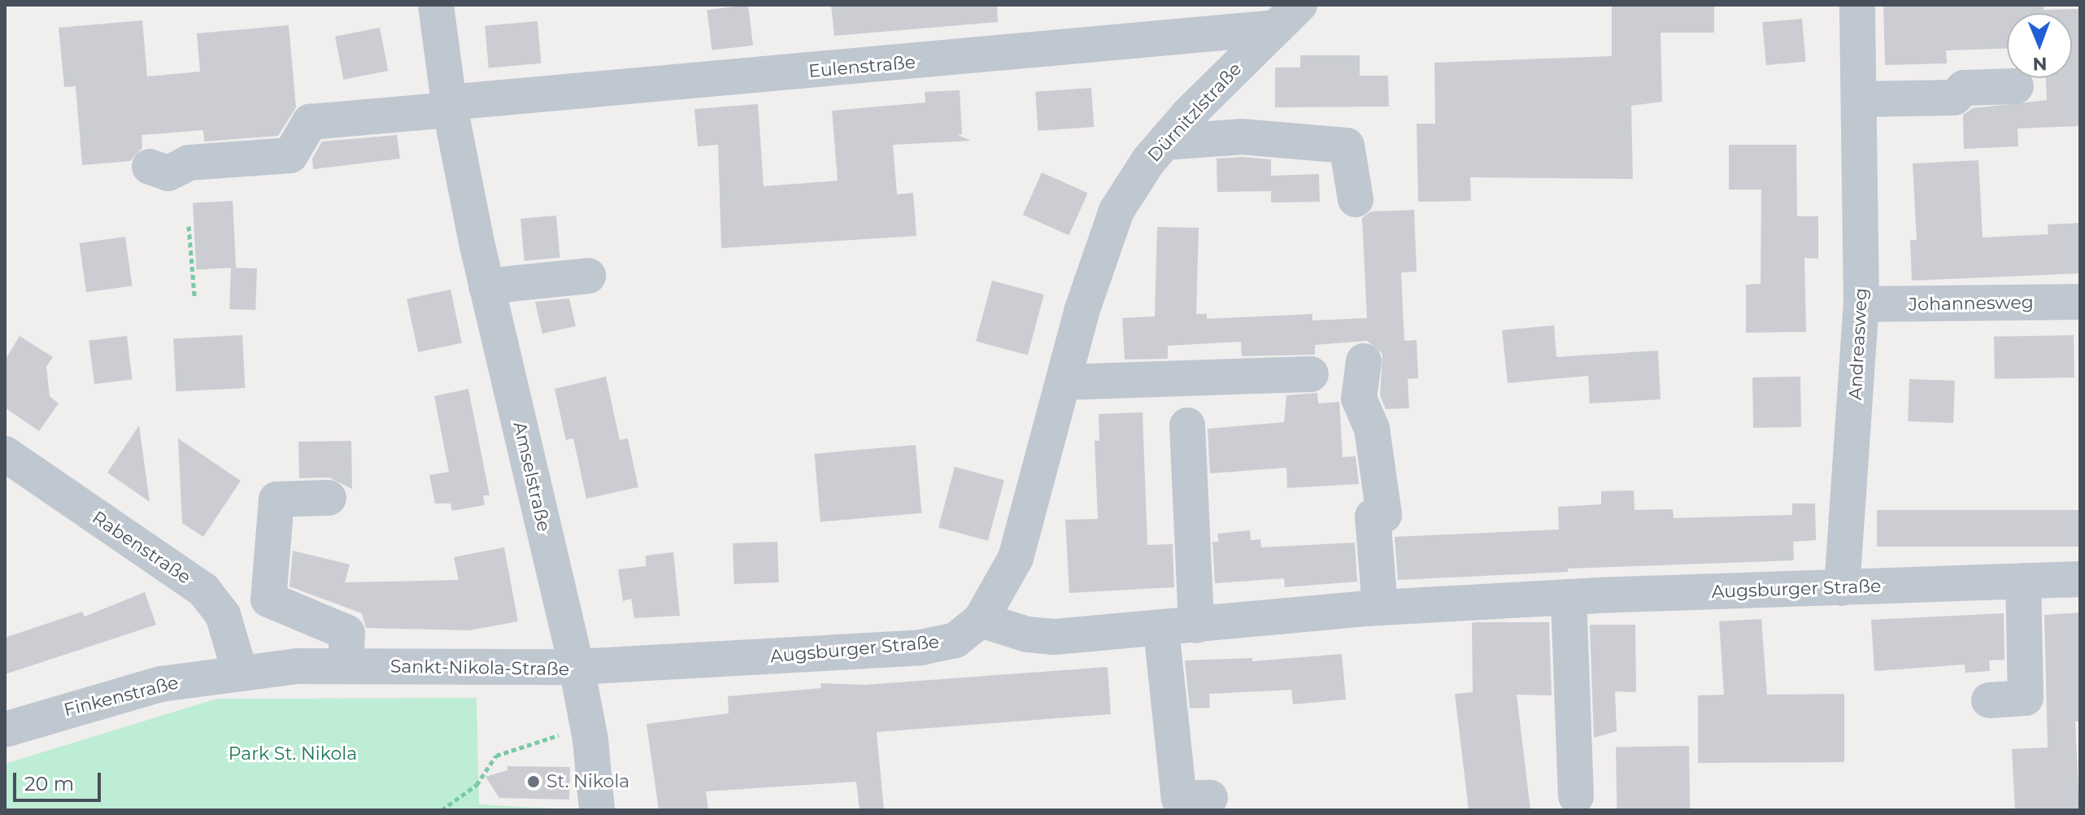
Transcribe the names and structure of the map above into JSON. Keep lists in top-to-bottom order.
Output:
{
  "streets": {
    "street": [
      "Eulenstraße",
      "Dürnitzlstraße",
      "Johannesweg",
      "Andreasweg",
      "Amselstraße",
      "Rabenstraße",
      "Augsburger Straße",
      "Sankt-Nikola-Straße",
      "Finkenstraße"
    ]
  },
  "crossings": [
    ["Eulenstraße", "Dürnitzlstraße"],
    ["Eulenstraße", "Amselstraße"],
    ["Dürnitzlstraße", "Augsburger Straße"],
    ["Johannesweg", "Andreasweg"],
    ["Andreasweg", "Augsburger Straße"],
    ["Amselstraße", "Augsburger Straße"],
    ["Amselstraße", "Sankt-Nikola-Straße"],
    ["Rabenstraße", "Sankt-Nikola-Straße"],
    ["Rabenstraße", "Finkenstraße"],
    ["Augsburger Straße", "Sankt-Nikola-Straße"],
    ["Sankt-Nikola-Straße", "Finkenstraße"]
  ],
  "parks": ["Park St. Nikola"],
  "places": ["St. Nikola"],
  "scale_bar": "20 m",
  "north": "bottom"
}
